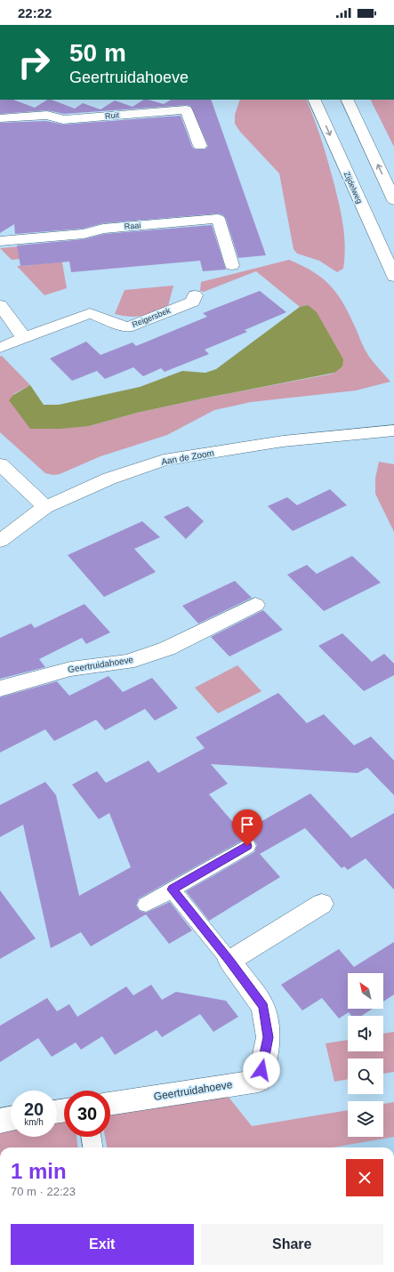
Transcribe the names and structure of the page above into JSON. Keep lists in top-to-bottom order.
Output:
{
  "streets": {
    "street": [
      "Ruit",
      "Zijdelweg",
      "Raai",
      "Reigersbek",
      "Aan de Zoom",
      "Geertruidahoeve"
    ]
  },
  "north": "top left",
  "page": {
    "status": "22:22",
    "turn": ["50 m", "Geertruidahoeve"],
    "speed": "20 km/h",
    "limit": "30",
    "heading": ["1 min", "70 m · 22:23"],
    "buttons": ["Exit", "Share"]
  }
}
